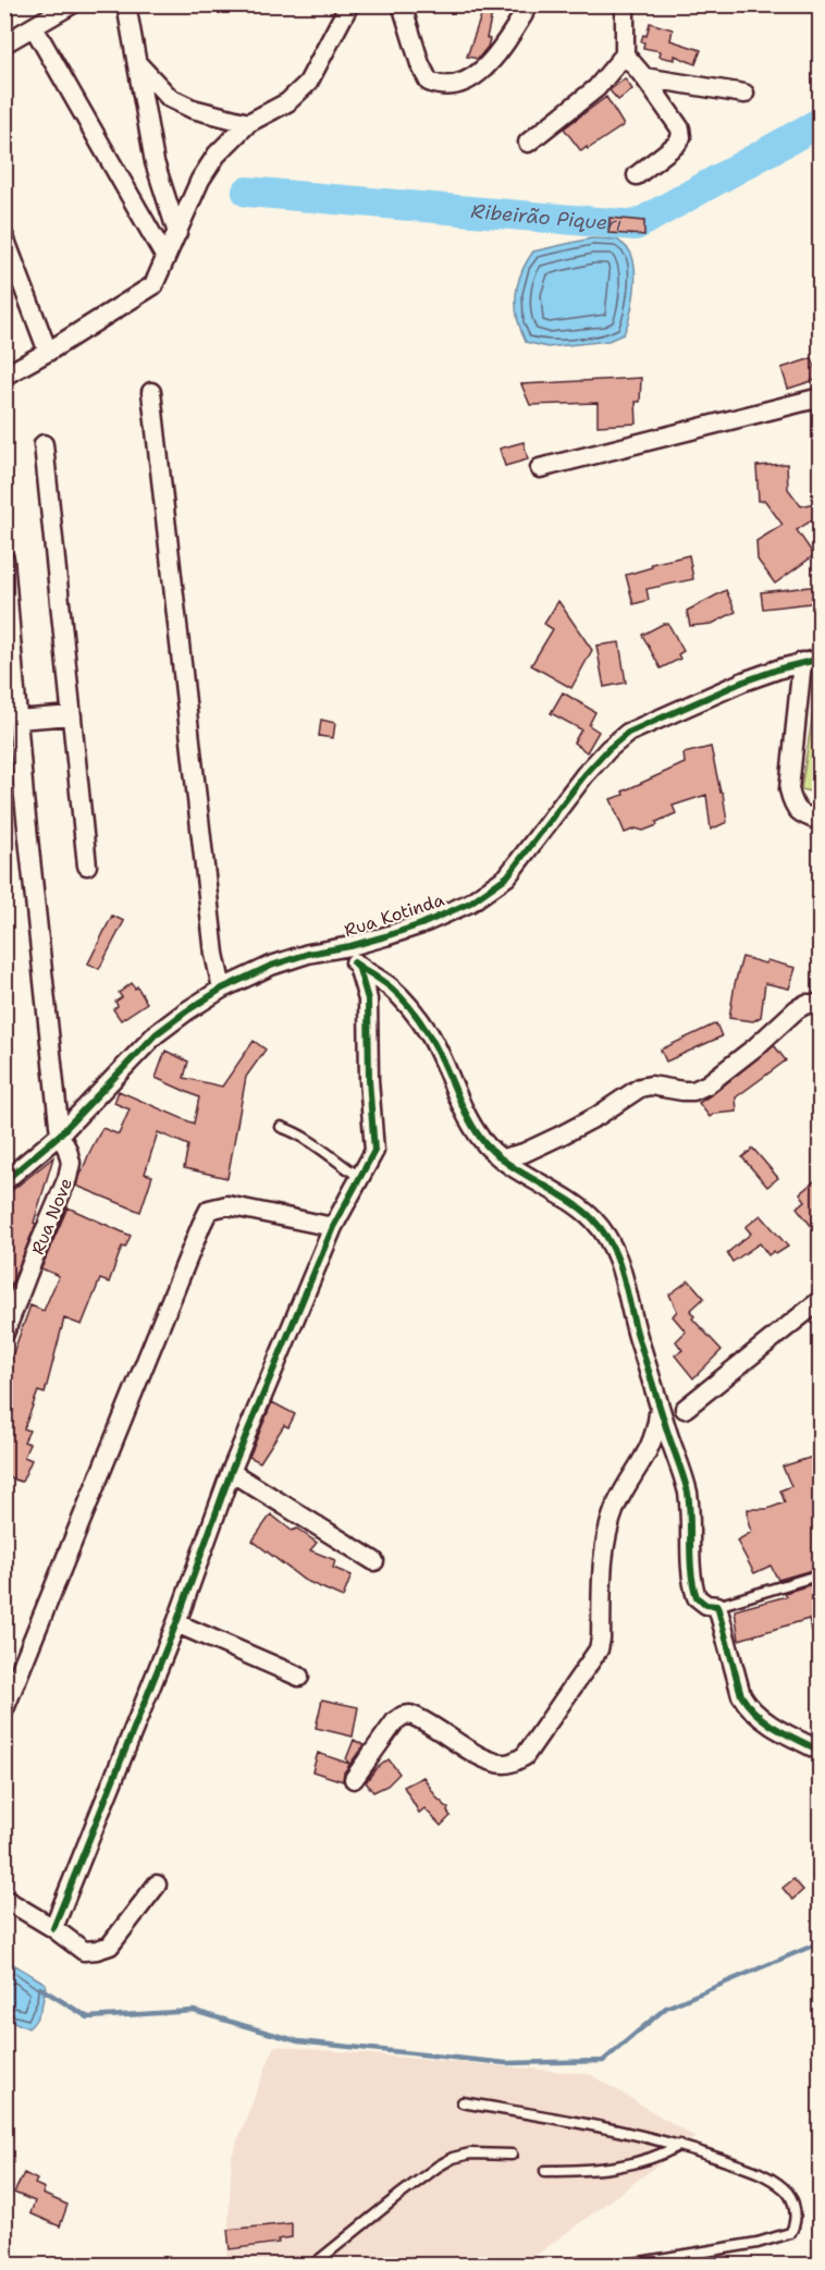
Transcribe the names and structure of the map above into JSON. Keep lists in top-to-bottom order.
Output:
{
  "streets": {
    "street": ["Rua Kotinda", "Rua Nove"]
  },
  "crossings": [
    ["Rua Kotinda", "Rua Nove"]
  ],
  "water": ["Ribeirão Piqueri"]
}
